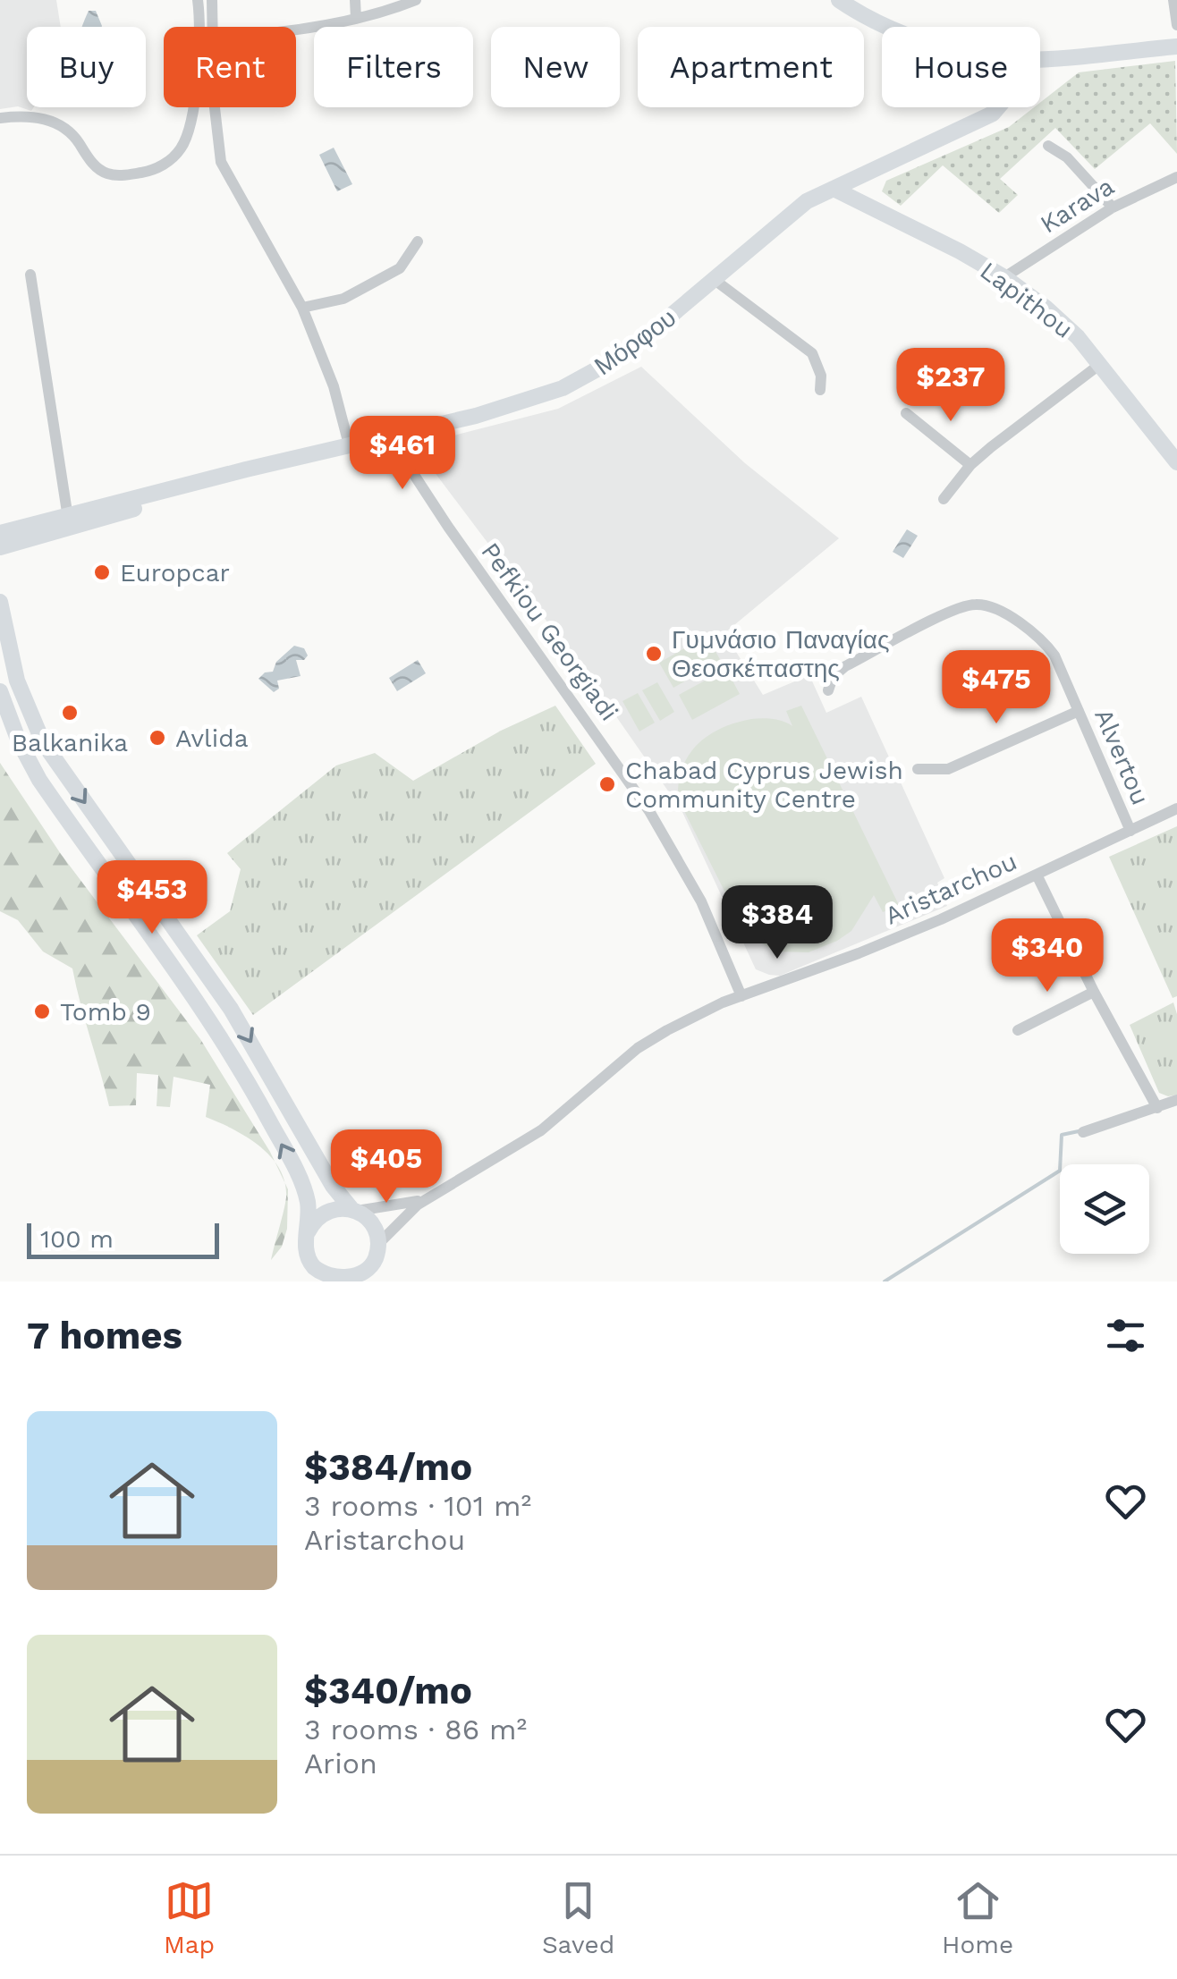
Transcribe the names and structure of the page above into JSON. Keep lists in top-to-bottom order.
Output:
{
  "streets": {
    "street": [
      "Karava",
      "Lapithou",
      "Μόρφου",
      "Pefkiou Georgiadi",
      "Alvertou",
      "Aristarchou"
    ]
  },
  "crossings": [
    ["Karava", "Lapithou"],
    ["Lapithou", "Μόρφου"],
    ["Μόρφου", "Pefkiou Georgiadi"],
    ["Pefkiou Georgiadi", "Aristarchou"],
    ["Alvertou", "Aristarchou"]
  ],
  "places": [
    "Europcar",
    "Γυμνάσιο Παναγίας Θεοσκέπαστης",
    "Balkanika",
    "Avlida",
    "Chabad Cyprus Jewish Community Centre",
    "Tomb 9"
  ],
  "scale_bar": "100 m",
  "page": {
    "chip": [
      "Buy",
      "Rent",
      "Filters",
      "New",
      "Apartment",
      "House"
    ],
    "price": [
      "$237",
      "$461",
      "$475",
      "$453",
      "$384",
      "$340",
      "$405"
    ],
    "scale": "100 m",
    "heading": "7 homes",
    "list": [
      {
        "name": "$384/mo",
        "note": "3 rooms · 101 m² · Aristarchou"
      },
      {
        "name": "$340/mo",
        "note": "3 rooms · 86 m² · Arion"
      }
    ],
    "tabs": ["Map", "Saved", "Home"]
  }
}
